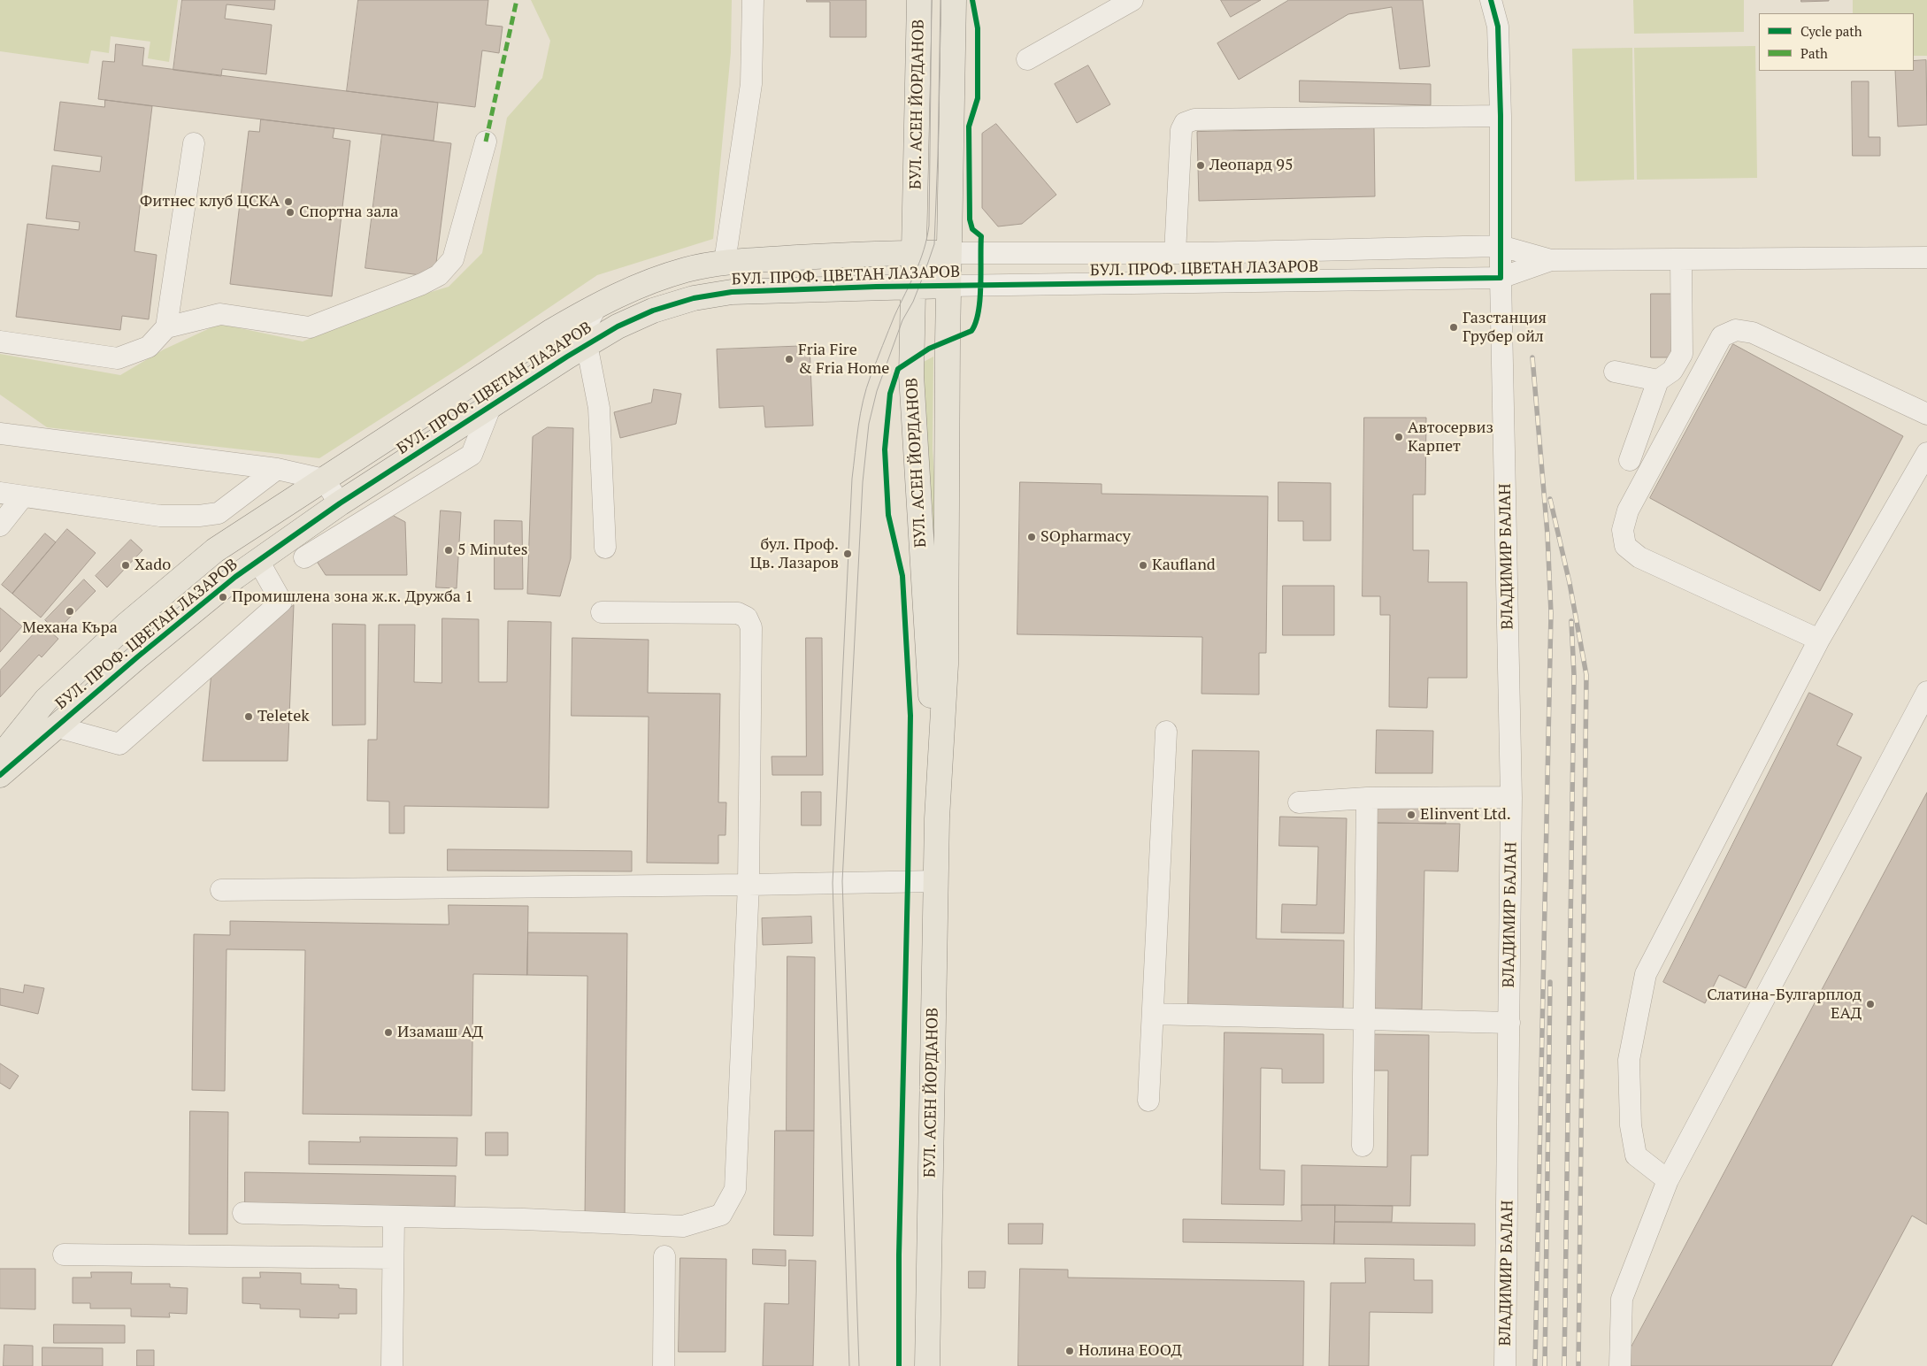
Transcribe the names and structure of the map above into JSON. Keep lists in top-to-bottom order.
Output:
{
  "streets": {
    "main road": ["БУЛ. АСЕН ЙОРДАНОВ", "БУЛ. ПРОФ. ЦВЕТАН ЛАЗАРОВ"],
    "street": ["ВЛАДИМИР БАЛАН"]
  },
  "crossings": [
    ["БУЛ. АСЕН ЙОРДАНОВ", "БУЛ. ПРОФ. ЦВЕТАН ЛАЗАРОВ"],
    ["БУЛ. ПРОФ. ЦВЕТАН ЛАЗАРОВ", "ВЛАДИМИР БАЛАН"]
  ],
  "places": [
    "Леопард 95",
    "Фитнес клуб ЦСКА",
    "Спортна зала",
    "Газстанция Грубер ойл",
    "Fria Fire & Fria Home",
    "Автосервиз Карпет",
    "SOpharmacy",
    "5 Minutes",
    "бул. Проф. Цв. Лазаров",
    "Xado",
    "Kaufland",
    "Промишлена зона ж.к. Дружба 1",
    "Механа Къра",
    "Teletek",
    "Elinvent Ltd.",
    "Слатина-Булгарплод ЕАД",
    "Изамаш АД",
    "Нолина ЕООД"
  ],
  "legend": ["Cycle path", "Path"]
}
